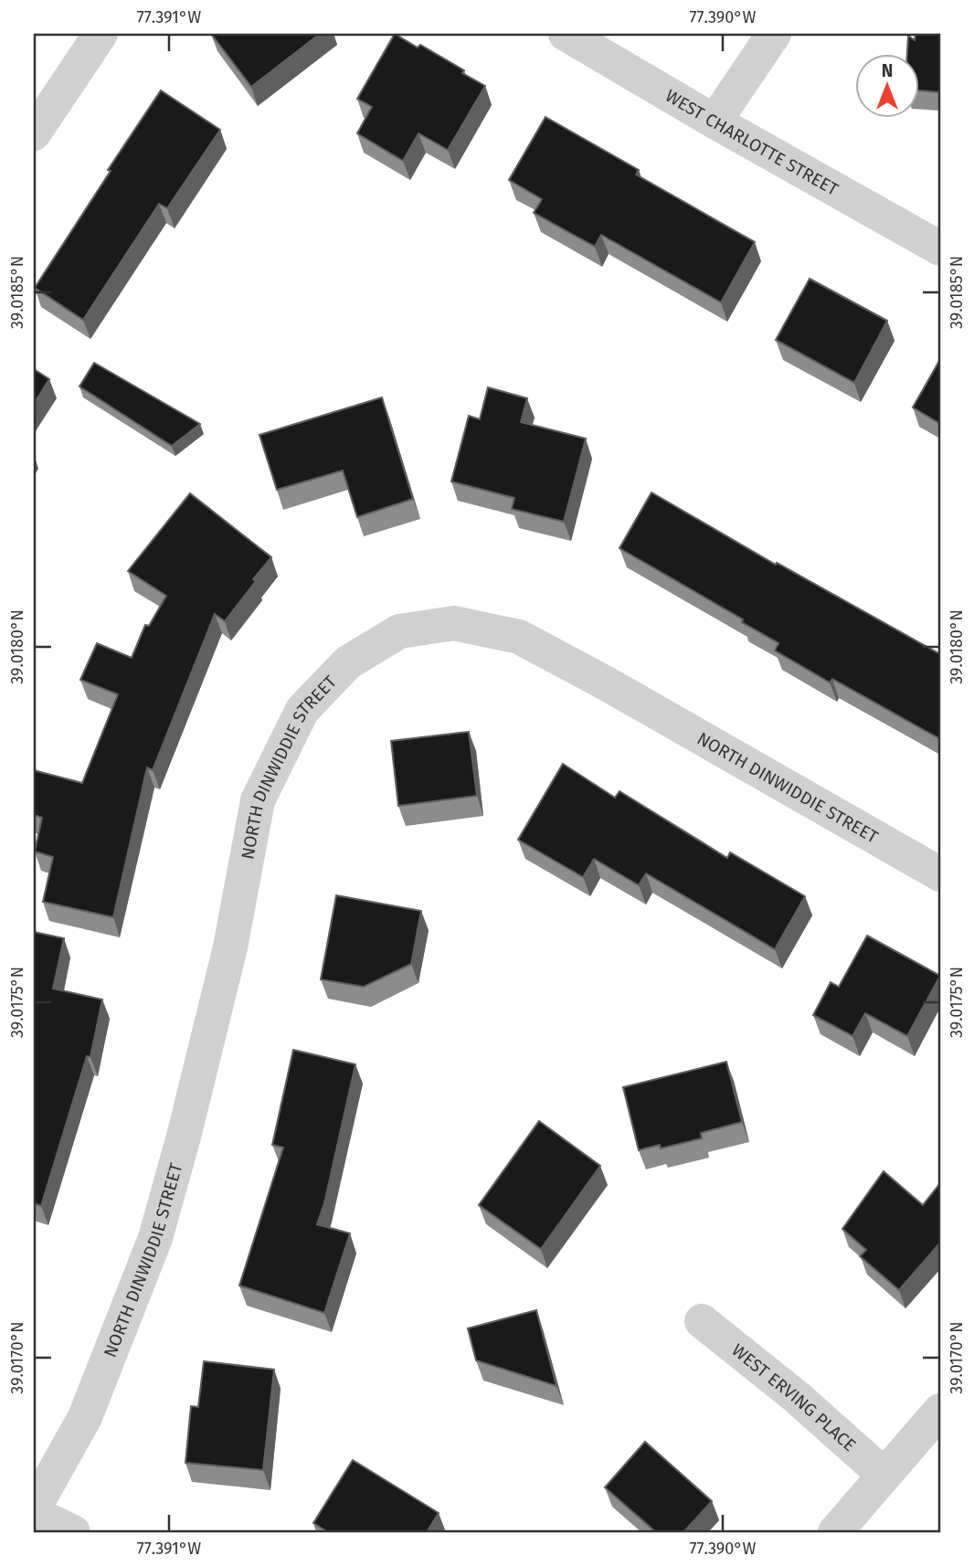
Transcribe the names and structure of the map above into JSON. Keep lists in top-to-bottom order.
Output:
{
  "streets": {
    "street": ["WEST CHARLOTTE STREET", "NORTH DINWIDDIE STREET", "WEST ERVING PLACE"]
  },
  "north": "top",
  "coordinates": [
    "77.391°W",
    "77.390°W",
    "39.0185°N",
    "39.0180°N",
    "39.0175°N",
    "39.0170°N"
  ]
}
